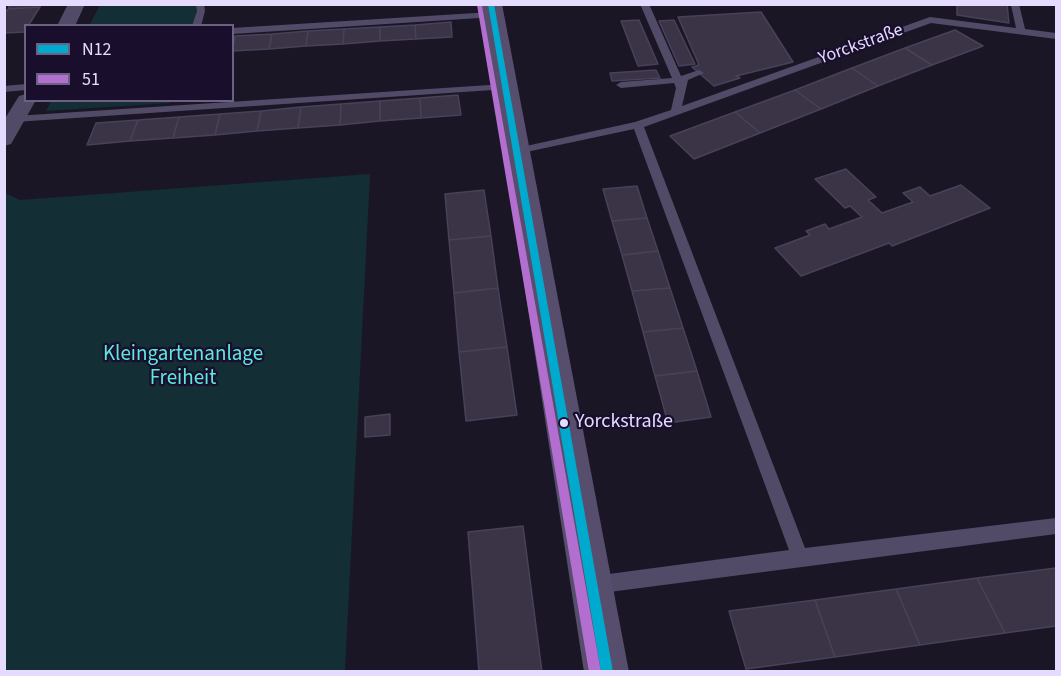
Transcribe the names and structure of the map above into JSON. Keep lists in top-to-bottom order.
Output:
{
  "streets": {
    "lane": ["Yorckstraße"]
  },
  "parks": ["Kleingartenanlage Freiheit"],
  "places": ["Yorckstraße"],
  "lines": ["transit line N12", "transit line 51"],
  "legend": ["N12", "51"]
}
